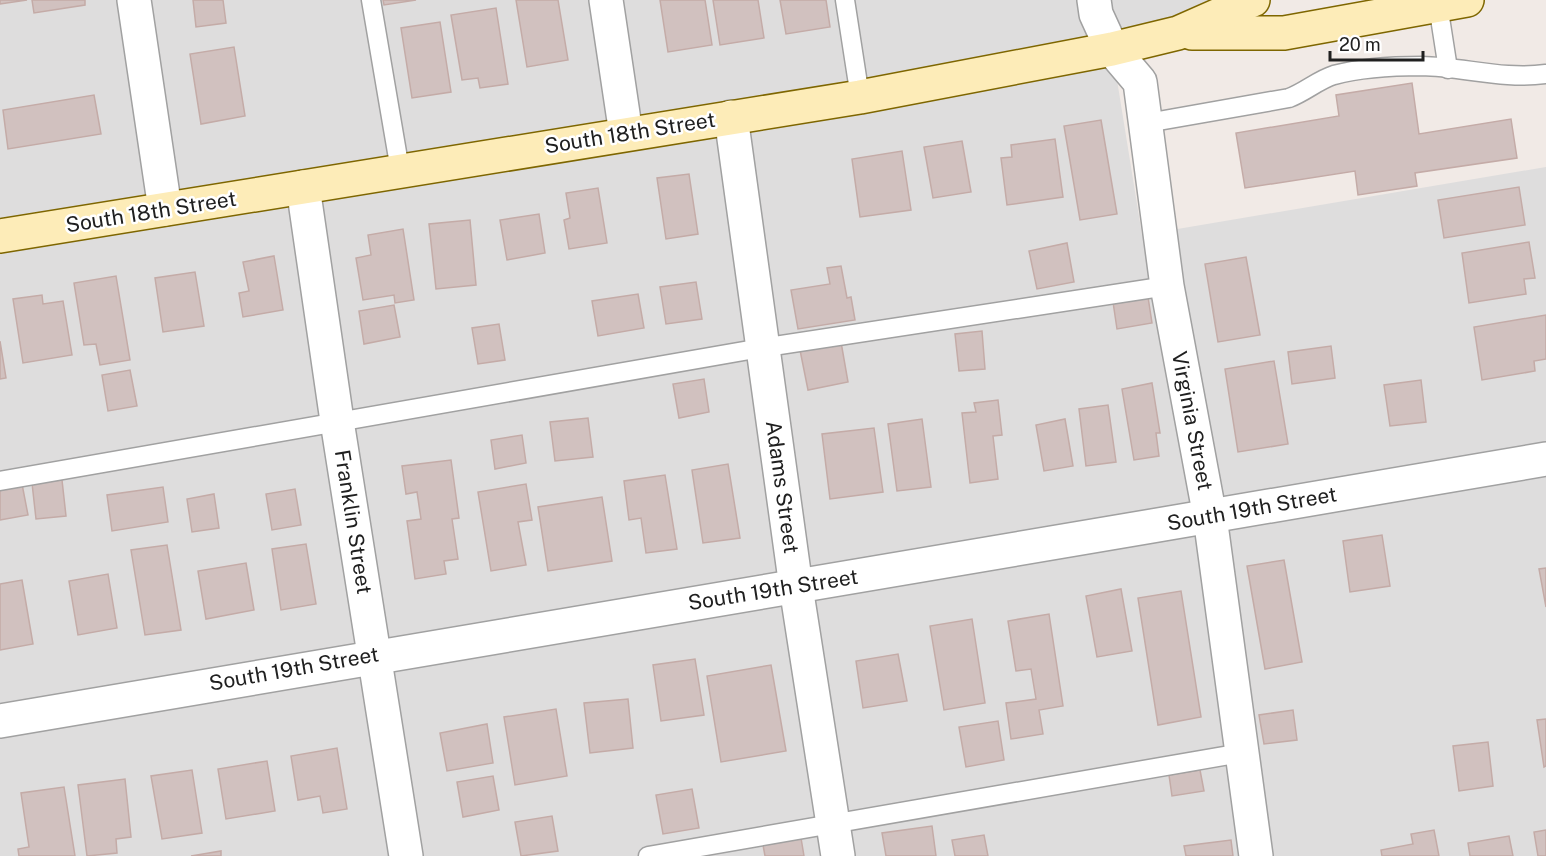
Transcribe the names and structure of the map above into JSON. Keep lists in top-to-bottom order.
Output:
{
  "streets": {
    "main road": ["South 18th Street"],
    "street": [
      "Virginia Street",
      "Adams Street",
      "South 19th Street",
      "Franklin Street"
    ]
  },
  "crossings": [
    ["South 18th Street", "Virginia Street"],
    ["South 18th Street", "Adams Street"],
    ["South 18th Street", "Franklin Street"],
    ["Virginia Street", "South 19th Street"],
    ["Adams Street", "South 19th Street"],
    ["South 19th Street", "Franklin Street"]
  ],
  "scale_bar": "20 m"
}
